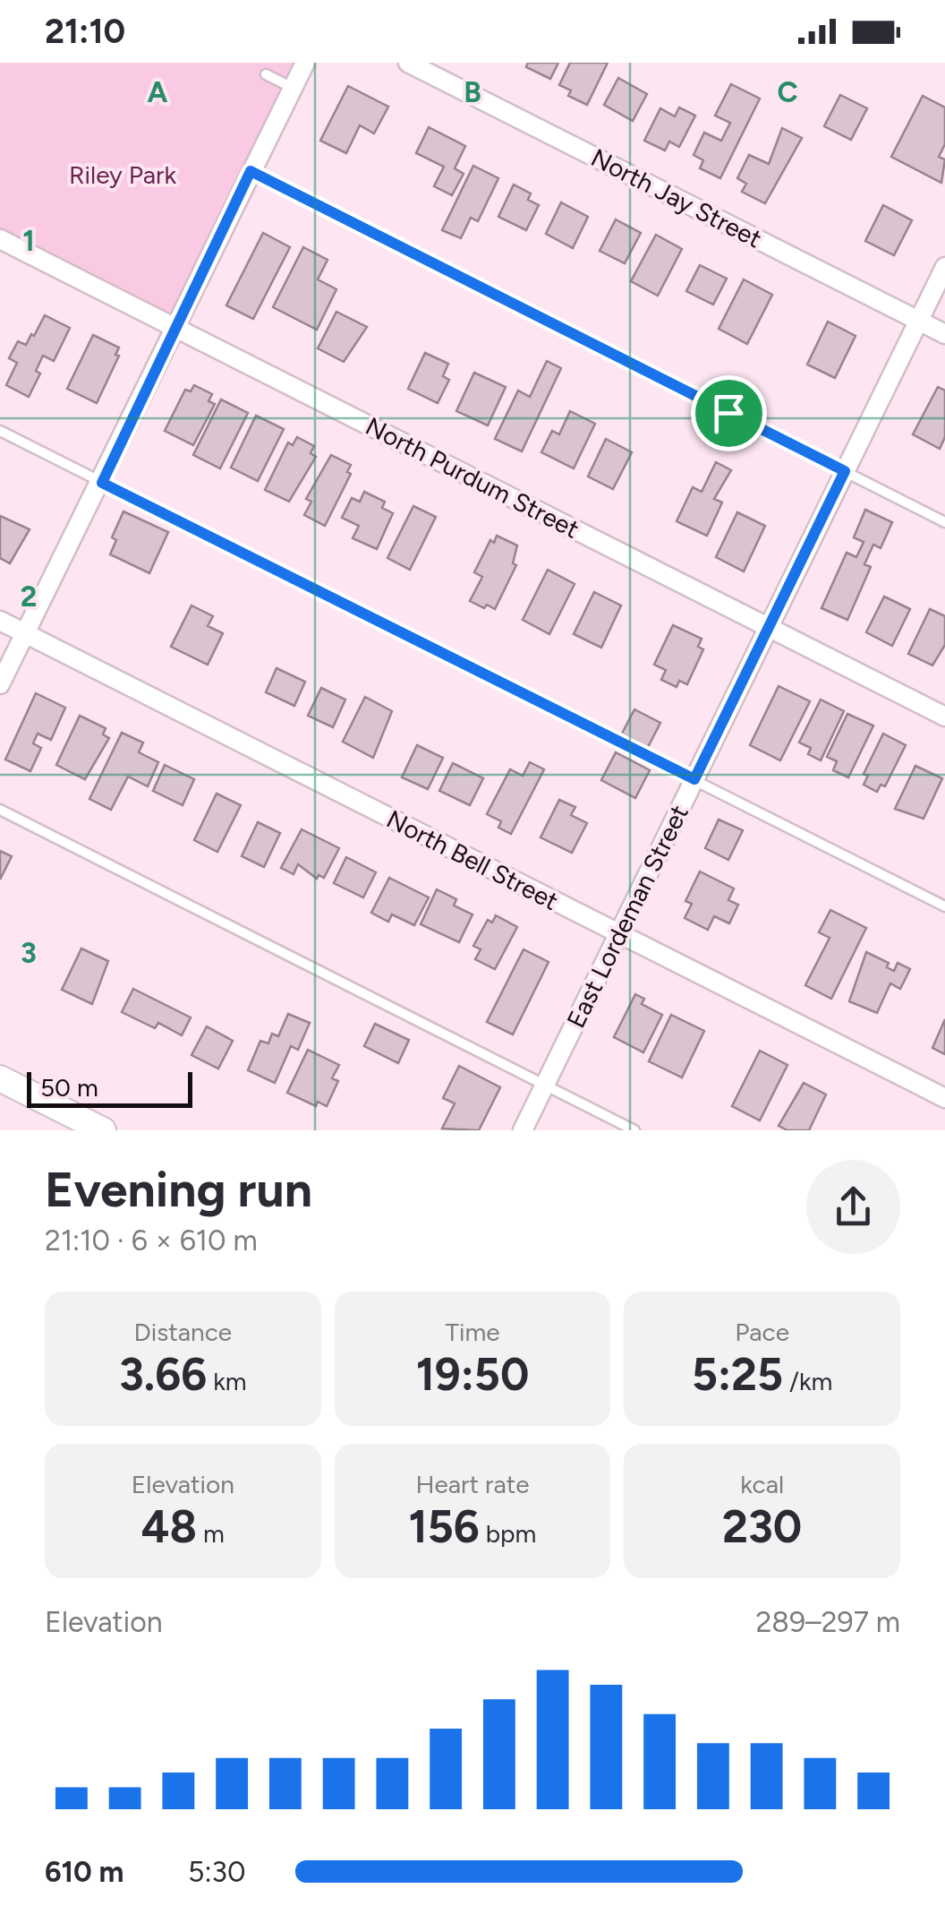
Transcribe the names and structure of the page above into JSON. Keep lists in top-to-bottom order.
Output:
{
  "streets": {
    "street": [
      "North Jay Street",
      "North Purdum Street",
      "North Bell Street",
      "East Lordeman Street"
    ]
  },
  "crossings": [
    ["North Jay Street", "East Lordeman Street"],
    ["North Purdum Street", "East Lordeman Street"],
    ["North Bell Street", "East Lordeman Street"]
  ],
  "parks": ["Riley Park"],
  "scale_bar": "50 m",
  "page": {
    "status": "21:10",
    "scale": "50 m",
    "heading": ["Evening run", "21:10 · 6 × 610 m"],
    "stats": [
      ["Distance", "3.66 km"],
      ["Time", "19:50"],
      ["Pace", "5:25 /km"],
      ["Elevation", "48 m"],
      ["Heart rate", "156 bpm"],
      ["kcal", "230"]
    ],
    "chart": ["Elevation", "289–297 m"],
    "list": [
      {
        "name": "610 m",
        "note": "5:30"
      }
    ]
  },
  "grid": {
    "columns": ["A", "B", "C"],
    "rows": ["1", "2", "3"]
  }
}
